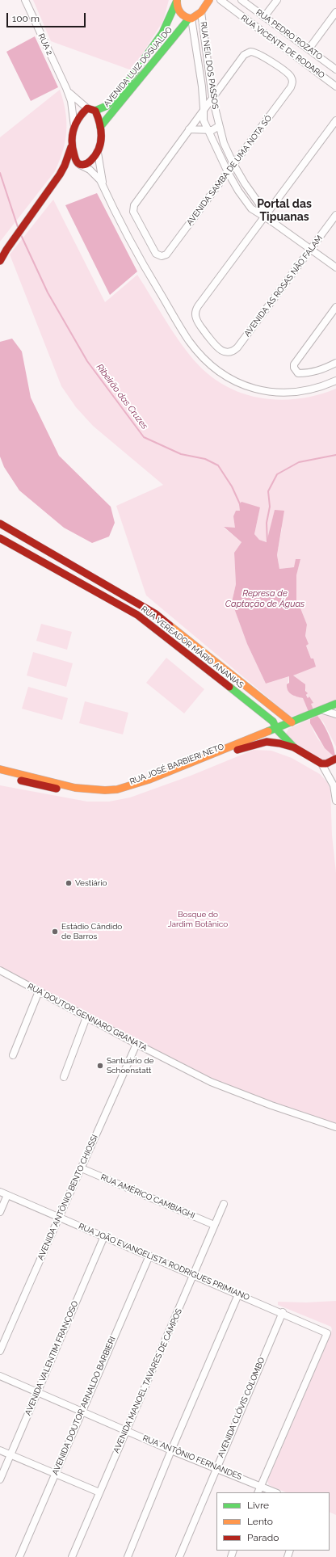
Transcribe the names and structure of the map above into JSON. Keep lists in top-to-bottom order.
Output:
{
  "streets": {
    "street": [
      "RUA PEDRO ROZATO",
      "RUA 2",
      "RUA VICENTE DE RODARO",
      "RUA NEIL DOS PASSOS",
      "AVENIDA LUIZ DOSUALDO",
      "AVENIDA SAMBA DE UMA NOTA SÓ",
      "AVENIDA AS ROSAS NÃO FALAM",
      "RUA VEREADOR MÁRIO ANANIAS",
      "RUA JOSÉ BARBIERI NETO",
      "RUA DOUTOR GENNARO GRANATA",
      "RUA AMÉRICO CAMBIAGHI",
      "AVENIDA ANTÔNIO BENTO CHIOSSI",
      "RUA JOÃO EVANGELISTA RODRIGUES PRIMIANO",
      "AVENIDA VALENTIM FRANÇOSO",
      "AVENIDA MANOEL TAVARES DE CAMPOS",
      "AVENIDA DOUTOR ARNALDO BARBIERI",
      "AVENIDA CLÓVIS COLOMBO",
      "RUA ANTÔNIO FERNANDES"
    ]
  },
  "crossings": [
    ["RUA VICENTE DE RODARO", "AVENIDA LUIZ DOSUALDO"],
    ["RUA NEIL DOS PASSOS", "AVENIDA LUIZ DOSUALDO"],
    ["RUA NEIL DOS PASSOS", "AVENIDA SAMBA DE UMA NOTA SÓ"],
    ["RUA NEIL DOS PASSOS", "AVENIDA AS ROSAS NÃO FALAM"],
    ["RUA VEREADOR MÁRIO ANANIAS", "RUA JOSÉ BARBIERI NETO"],
    ["RUA DOUTOR GENNARO GRANATA", "AVENIDA ANTÔNIO BENTO CHIOSSI"],
    ["RUA AMÉRICO CAMBIAGHI", "AVENIDA ANTÔNIO BENTO CHIOSSI"],
    ["RUA AMÉRICO CAMBIAGHI", "AVENIDA MANOEL TAVARES DE CAMPOS"],
    ["AVENIDA ANTÔNIO BENTO CHIOSSI", "RUA JOÃO EVANGELISTA RODRIGUES PRIMIANO"],
    ["RUA JOÃO EVANGELISTA RODRIGUES PRIMIANO", "AVENIDA VALENTIM FRANÇOSO"],
    ["RUA JOÃO EVANGELISTA RODRIGUES PRIMIANO", "AVENIDA MANOEL TAVARES DE CAMPOS"],
    ["RUA JOÃO EVANGELISTA RODRIGUES PRIMIANO", "AVENIDA DOUTOR ARNALDO BARBIERI"],
    ["RUA JOÃO EVANGELISTA RODRIGUES PRIMIANO", "AVENIDA CLÓVIS COLOMBO"],
    ["RUA JOÃO EVANGELISTA RODRIGUES PRIMIANO", "RUA ANTÔNIO FERNANDES"],
    ["AVENIDA VALENTIM FRANÇOSO", "RUA ANTÔNIO FERNANDES"],
    ["AVENIDA MANOEL TAVARES DE CAMPOS", "RUA ANTÔNIO FERNANDES"],
    ["AVENIDA DOUTOR ARNALDO BARBIERI", "RUA ANTÔNIO FERNANDES"],
    ["AVENIDA CLÓVIS COLOMBO", "RUA ANTÔNIO FERNANDES"]
  ],
  "districts": ["Portal das Tipuanas"],
  "water": ["Ribeirão das Cruzes", "Represa de Captação de Águas"],
  "parks": ["Bosque do Jardim Botânico"],
  "places": ["Vestiário", "Estádio Cândido de Barros", "Santuário de Schoenstatt"],
  "legend": ["Livre", "Lento", "Parado"],
  "scale_bar": "100 m"
}
